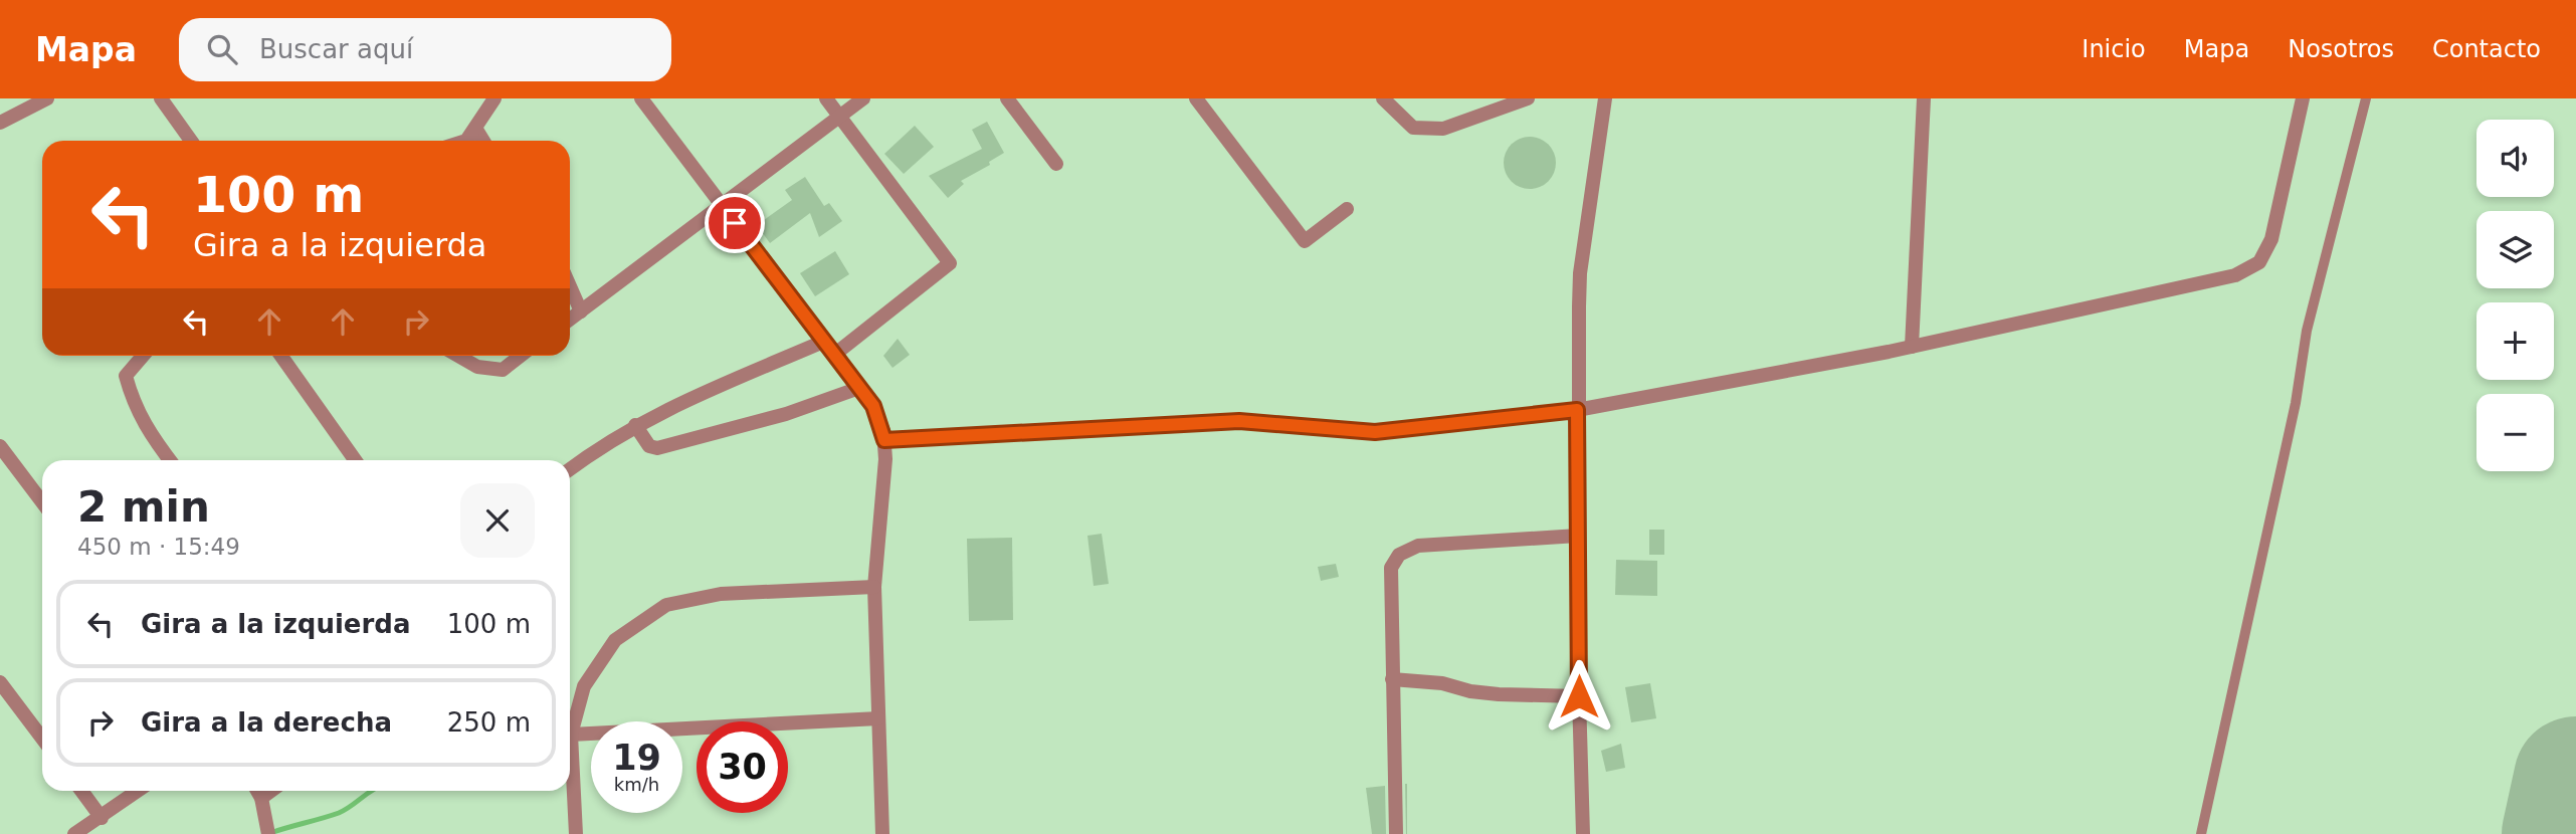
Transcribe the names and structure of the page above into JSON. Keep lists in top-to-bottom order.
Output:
{
  "page": {
    "header": "Mapa",
    "search": "Buscar aquí",
    "nav": [
      "Inicio",
      "Mapa",
      "Nosotros",
      "Contacto"
    ],
    "map_buttons": ["+", "−"],
    "turn": ["100 m", "Gira a la izquierda"],
    "heading": ["2 min", "450 m · 15:49"],
    "list": [
      {
        "name": "Gira a la izquierda",
        "value": "100 m"
      },
      {
        "name": "Gira a la derecha",
        "value": "250 m"
      }
    ],
    "speed": "19 km/h",
    "limit": "30"
  }
}
